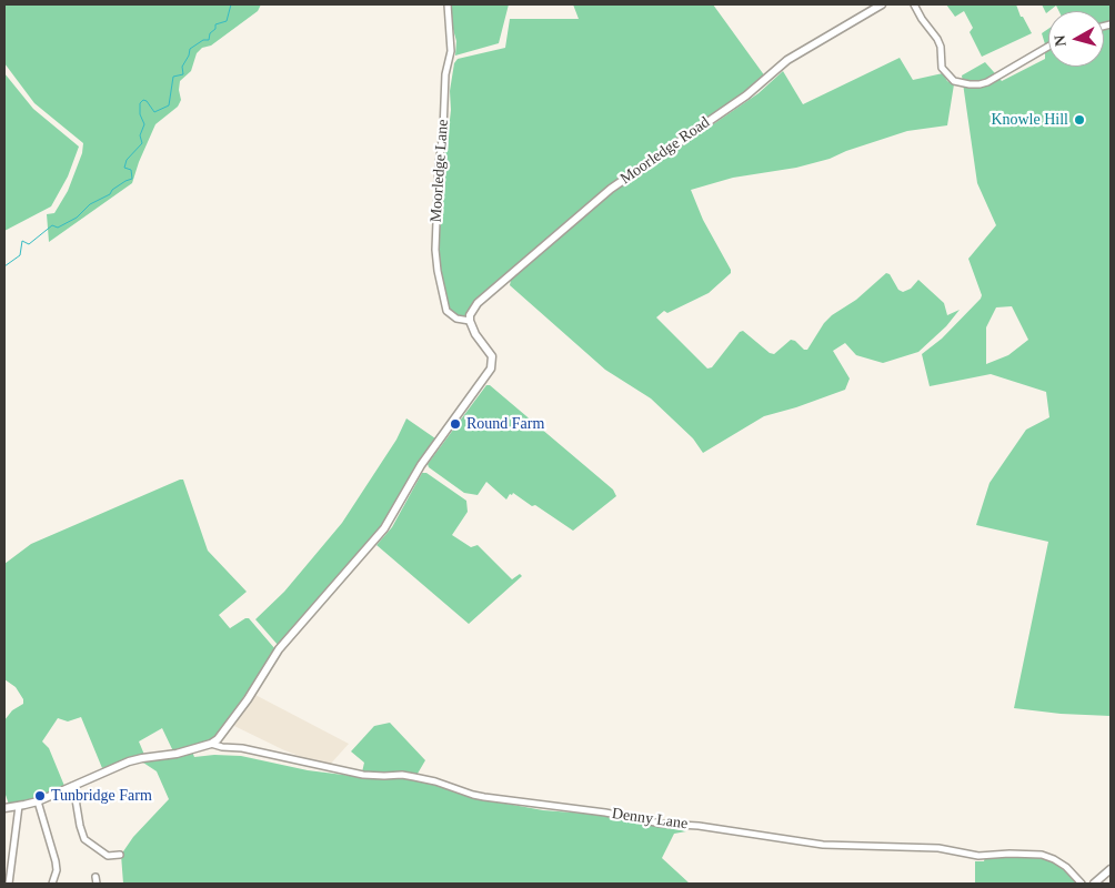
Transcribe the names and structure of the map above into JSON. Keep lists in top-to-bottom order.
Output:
{
  "streets": {
    "street": ["Moorledge Road", "Moorledge Lane", "Denny Lane"]
  },
  "crossings": [
    ["Moorledge Road", "Moorledge Lane"]
  ],
  "places": ["Knowle Hill", "Round Farm", "Tunbridge Farm"],
  "north": "left"
}
